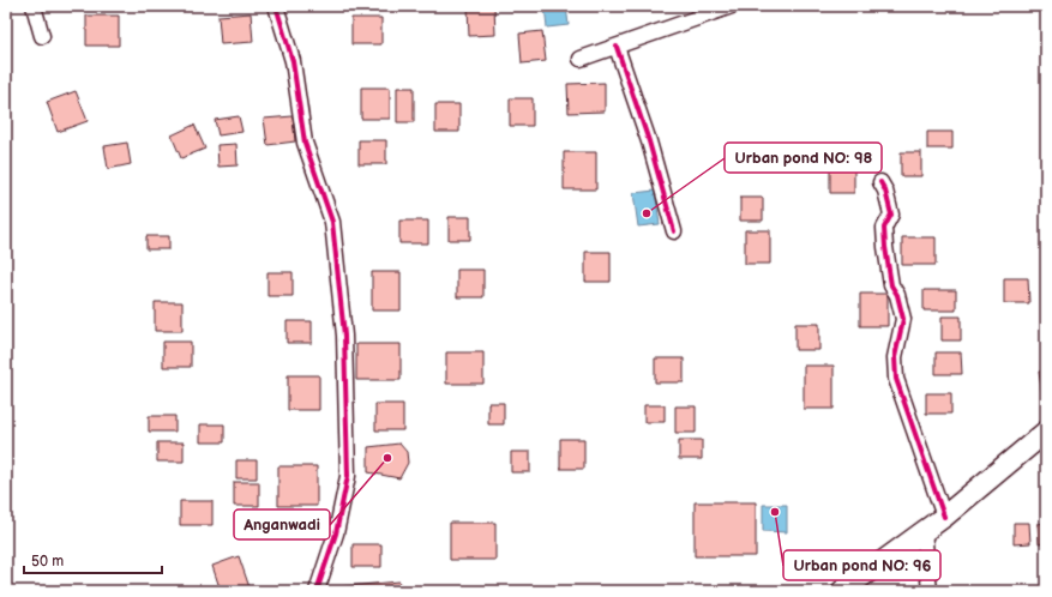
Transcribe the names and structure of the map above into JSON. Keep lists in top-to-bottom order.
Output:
{
  "places": ["Urban pond NO: 98", "Anganwadi", "Urban pond NO: 96"],
  "scale_bar": "50 m"
}
